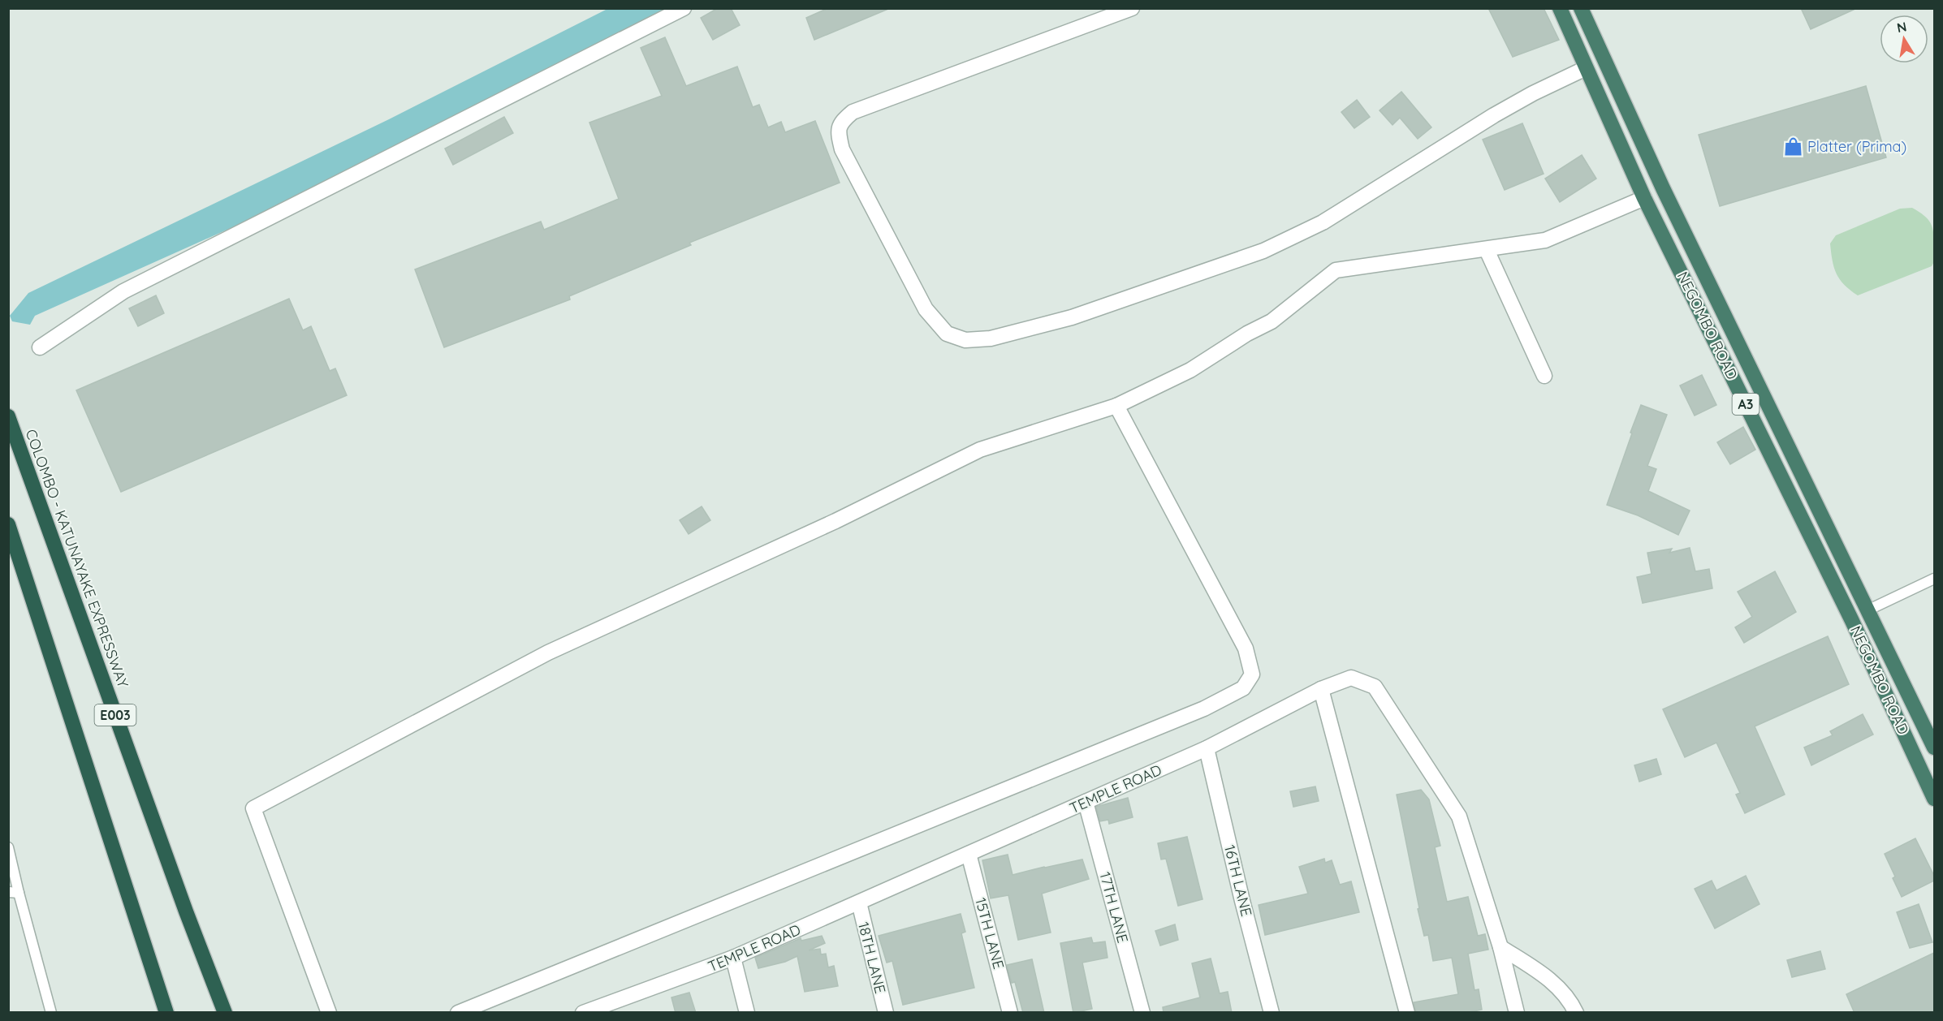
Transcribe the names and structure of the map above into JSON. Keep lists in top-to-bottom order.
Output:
{
  "streets": {
    "highway": [
      "NEGOMBO ROAD",
      "A3",
      "COLOMBO - KATUNAYAKE EXPRESSWAY",
      "E003"
    ],
    "street": [
      "TEMPLE ROAD",
      "16TH LANE",
      "17TH LANE",
      "15TH LANE",
      "18TH LANE"
    ]
  },
  "crossings": [
    ["TEMPLE ROAD", "16TH LANE"],
    ["TEMPLE ROAD", "17TH LANE"],
    ["TEMPLE ROAD", "15TH LANE"],
    ["TEMPLE ROAD", "18TH LANE"]
  ],
  "places": {
    "shop": ["Platter (Prima)"]
  },
  "north": "top"
}
